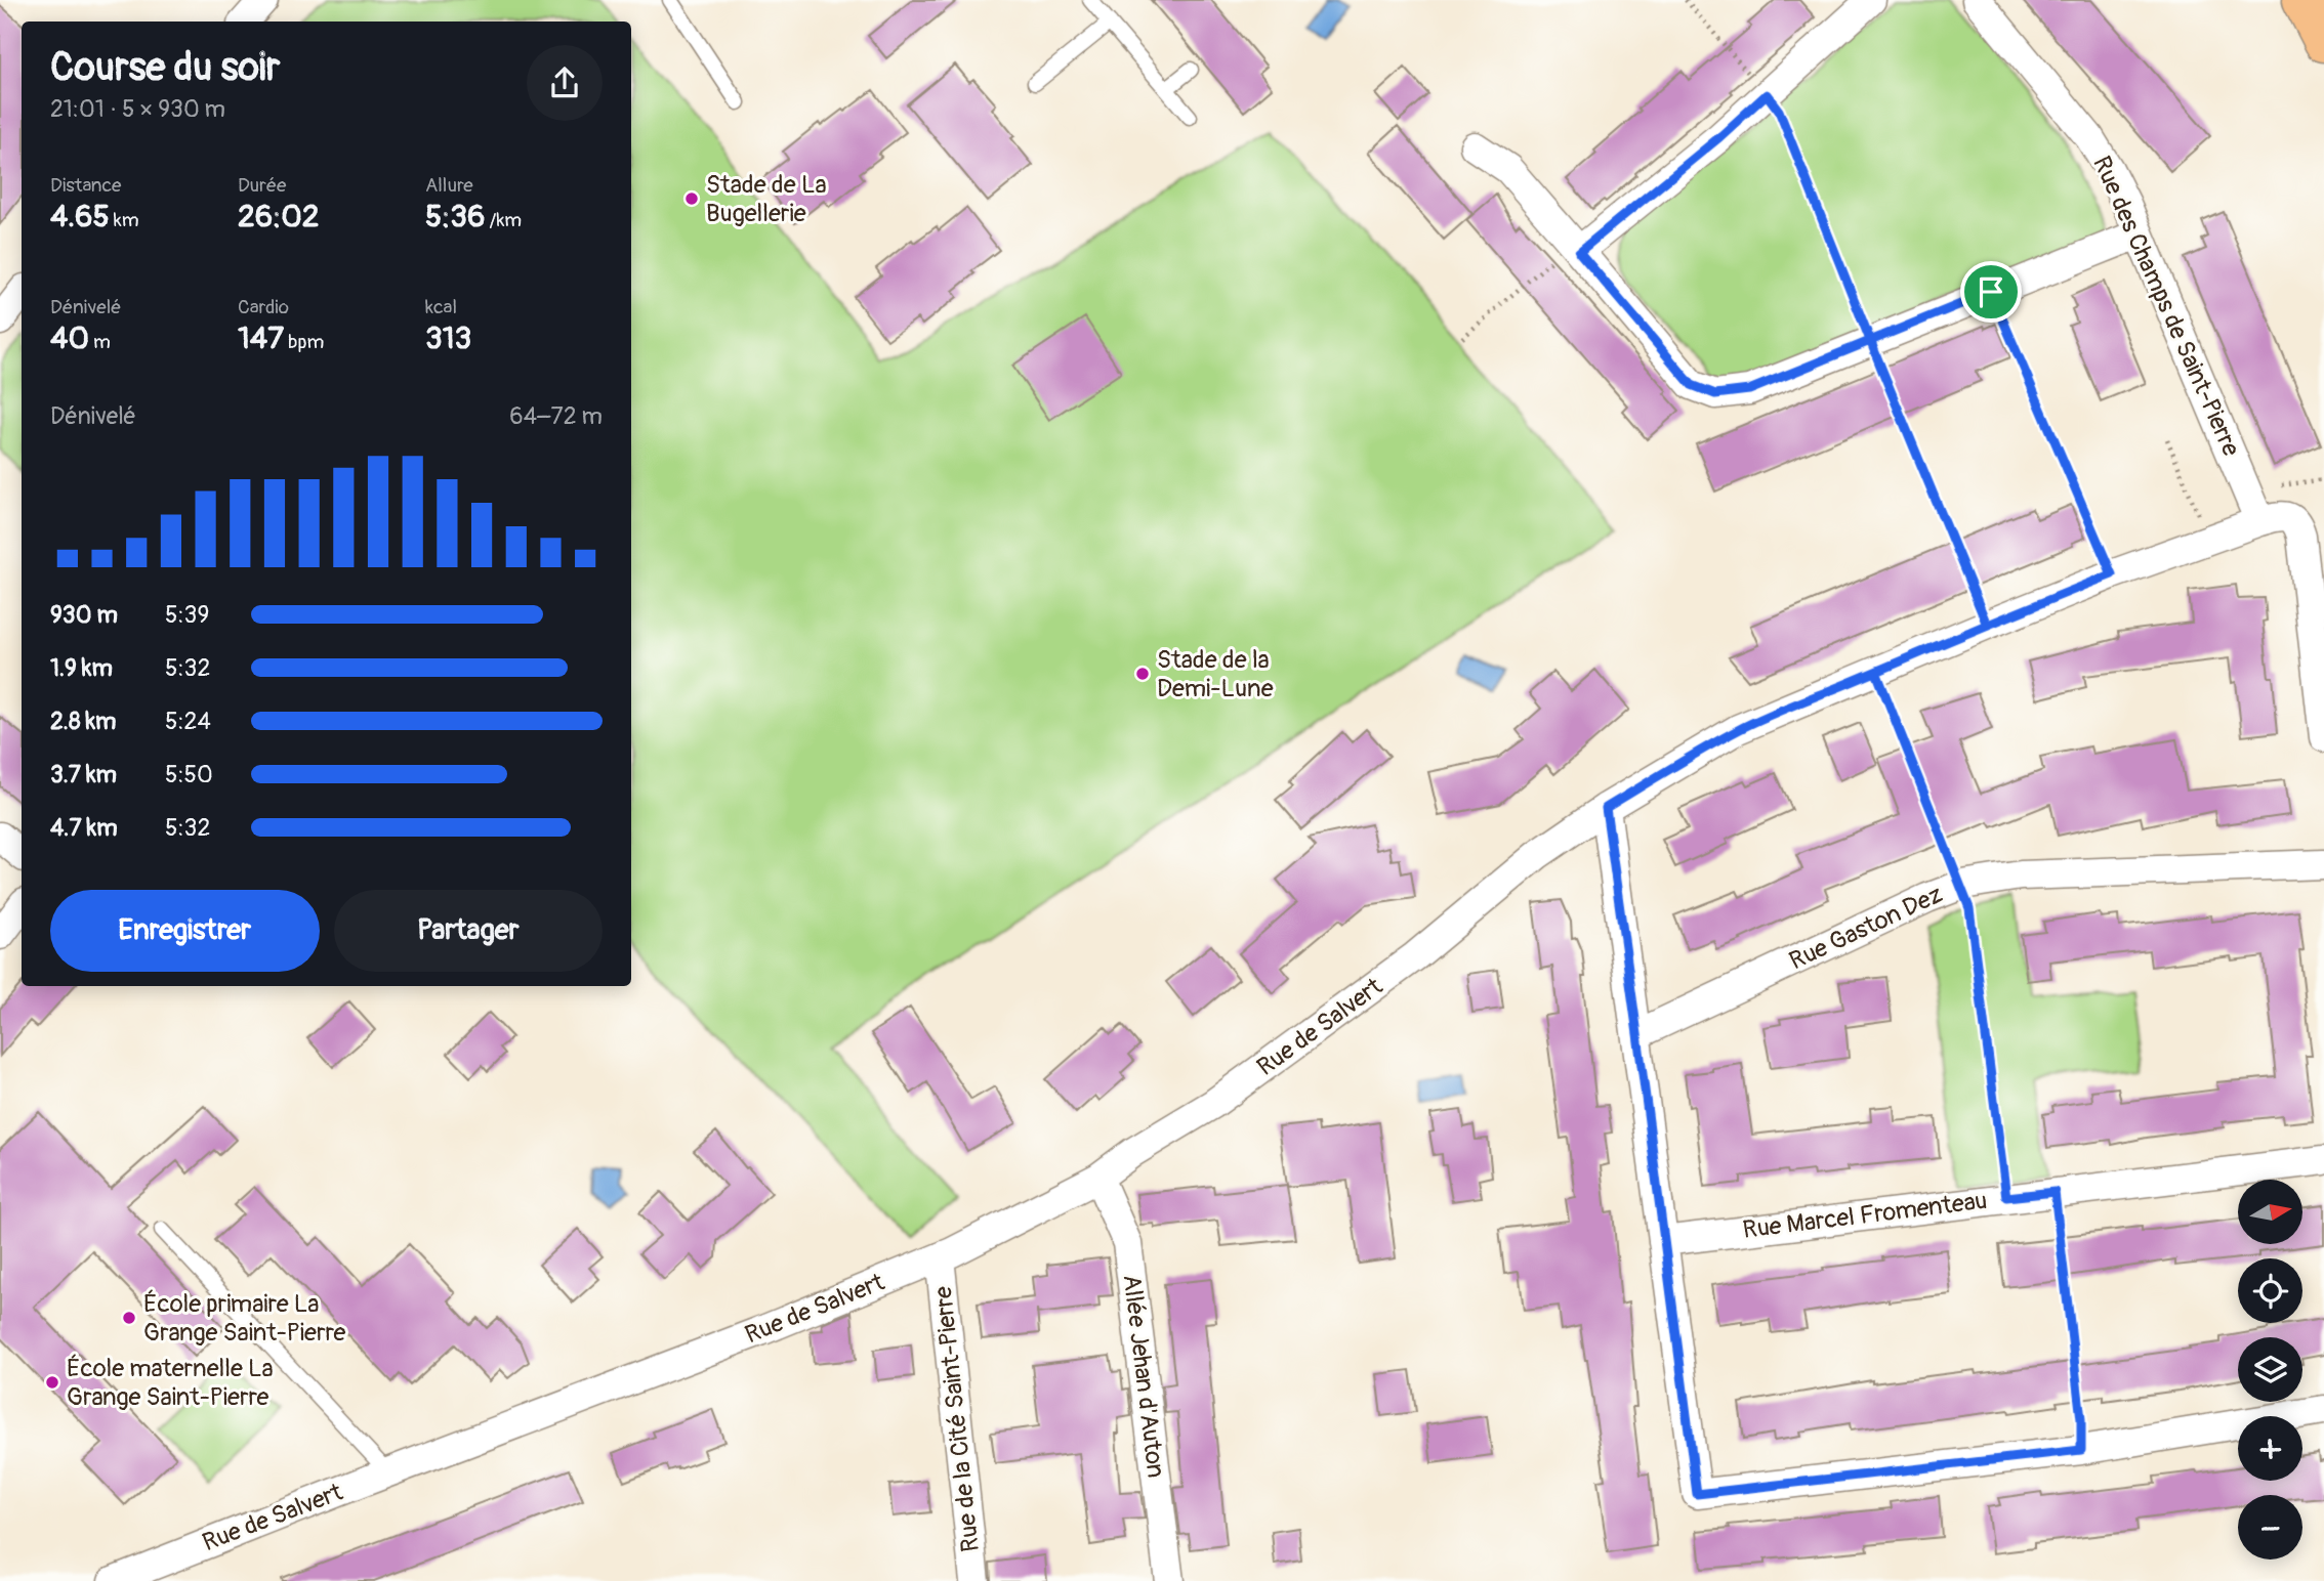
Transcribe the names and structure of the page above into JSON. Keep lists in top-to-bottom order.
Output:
{
  "streets": {
    "street": [
      "Rue des Champs de Saint-Pierre",
      "Rue Gaston Dez",
      "Rue de Salvert",
      "Rue Marcel Fromenteau",
      "Allée Jehan d'Auton",
      "Rue de la Cité Saint-Pierre"
    ]
  },
  "crossings": [
    ["Rue des Champs de Saint-Pierre", "Rue de Salvert"],
    ["Rue de Salvert", "Allée Jehan d'Auton"],
    ["Rue de Salvert", "Rue de la Cité Saint-Pierre"]
  ],
  "places": [
    "Stade de La Bugellerie",
    "Stade de la Demi-Lune",
    "École primaire La Grange Saint-Pierre",
    "École maternelle La Grange Saint-Pierre"
  ],
  "north": "right",
  "page": {
    "heading": ["Course du soir", "21:01 · 5 × 930 m"],
    "stats": [
      ["Distance", "4.65 km"],
      ["Durée", "26:02"],
      ["Allure", "5:36 /km"],
      ["Dénivelé", "40 m"],
      ["Cardio", "147 bpm"],
      ["kcal", "313"]
    ],
    "chart": ["Dénivelé", "64–72 m"],
    "list": [
      {
        "name": "930 m",
        "note": "5:39"
      },
      {
        "name": "1.9 km",
        "note": "5:32"
      },
      {
        "name": "2.8 km",
        "note": "5:24"
      },
      {
        "name": "3.7 km",
        "note": "5:50"
      },
      {
        "name": "4.7 km",
        "note": "5:32"
      }
    ],
    "buttons": ["Enregistrer", "Partager"],
    "map_buttons": ["+", "−"]
  }
}
